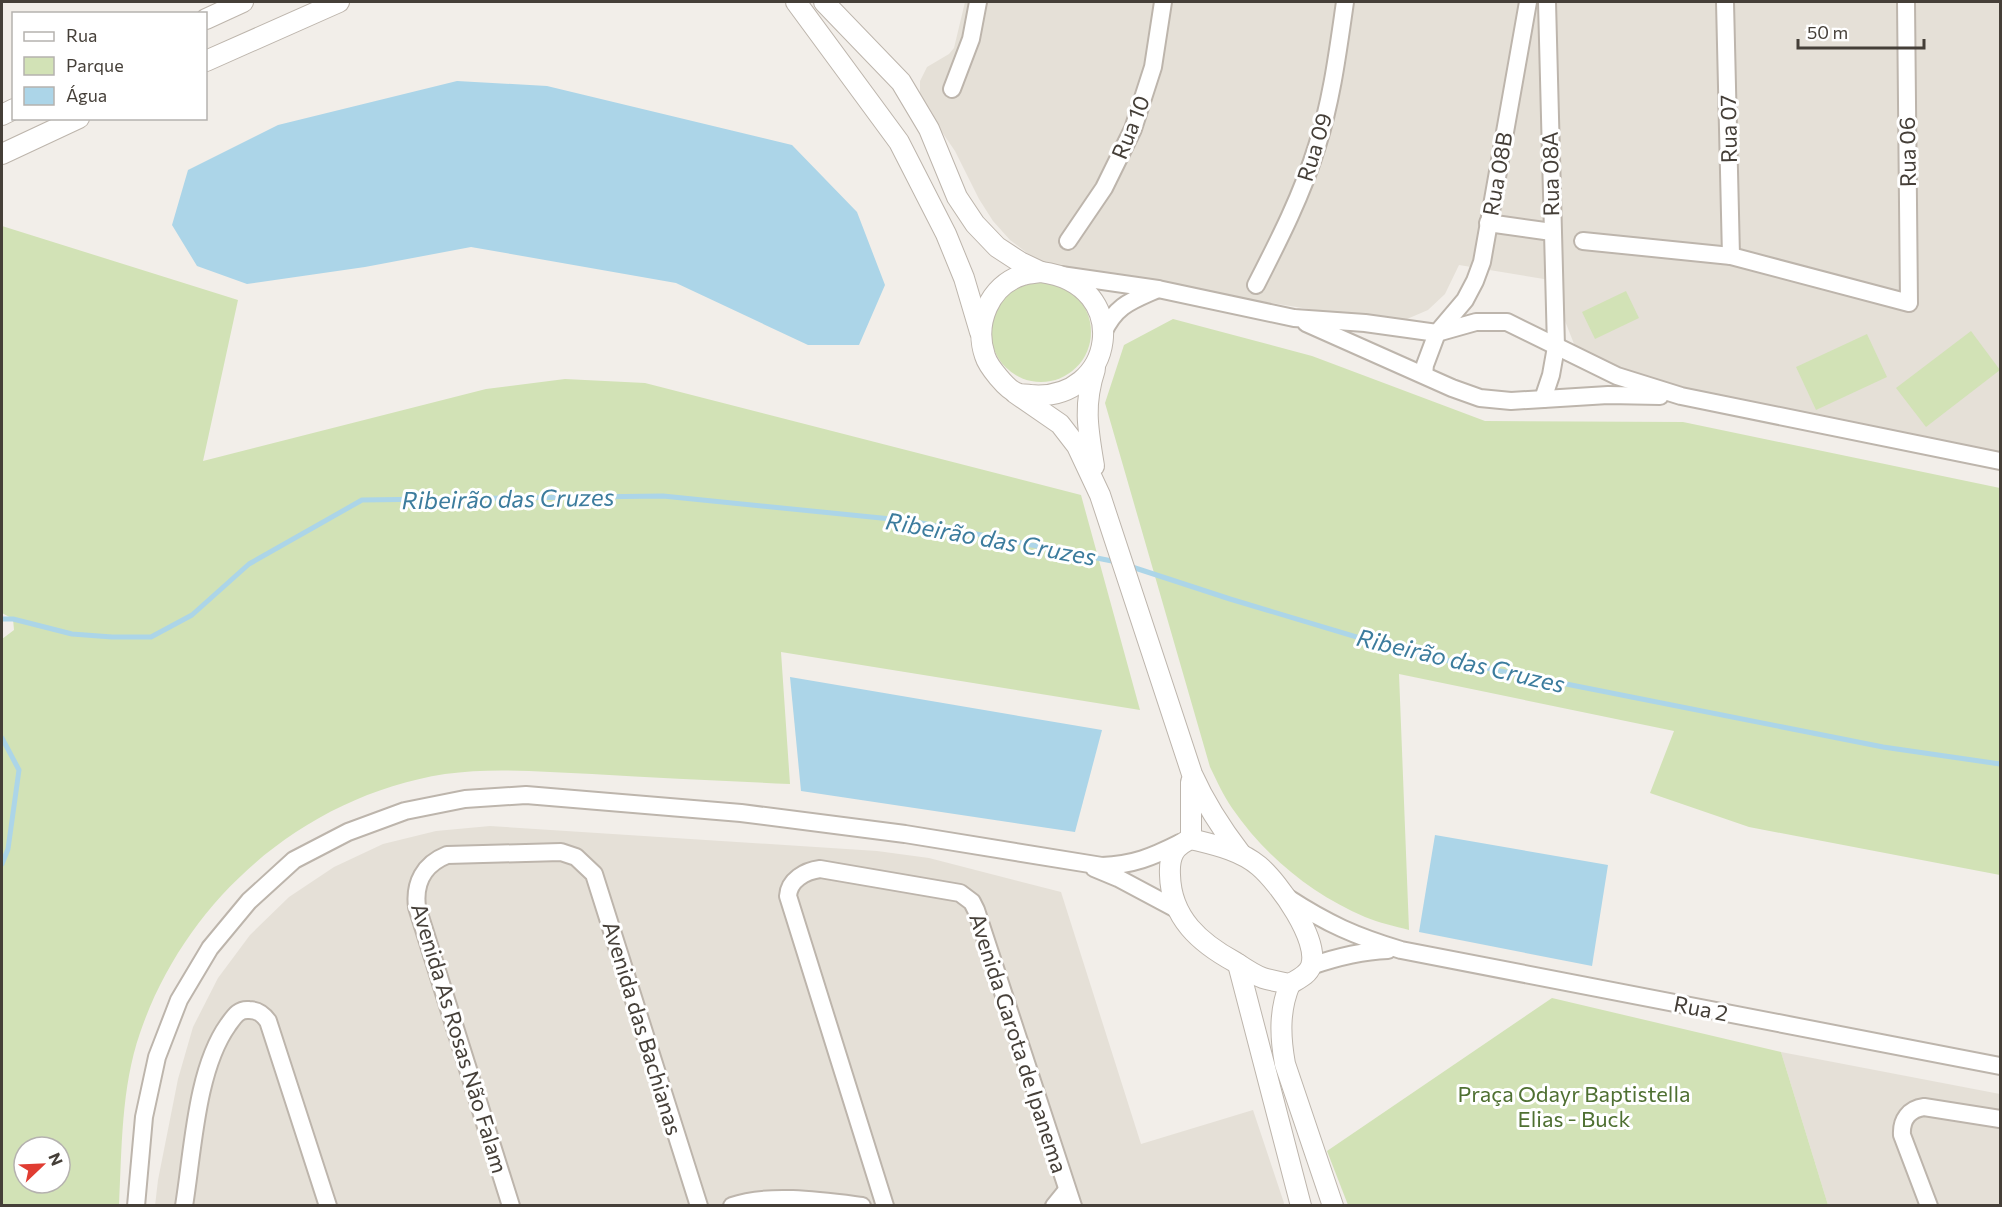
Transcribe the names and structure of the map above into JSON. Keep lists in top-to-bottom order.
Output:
{
  "streets": {
    "street": [
      "Rua 10",
      "Rua 07",
      "Rua 09",
      "Rua 06",
      "Rua 08B",
      "Rua 08A",
      "Rua 2",
      "Avenida das Bachianas",
      "Avenida As Rosas Não Falam",
      "Avenida Garota de Ipanema"
    ]
  },
  "crossings": [
    ["Rua 07", "Rua 06"],
    ["Avenida das Bachianas", "Avenida As Rosas Não Falam"]
  ],
  "water": ["Ribeirão das Cruzes"],
  "parks": ["Praça Odayr Baptistella Elias - Buck"],
  "legend": ["Rua", "Parque", "Água"],
  "scale_bar": "50 m",
  "north": "top right"
}
